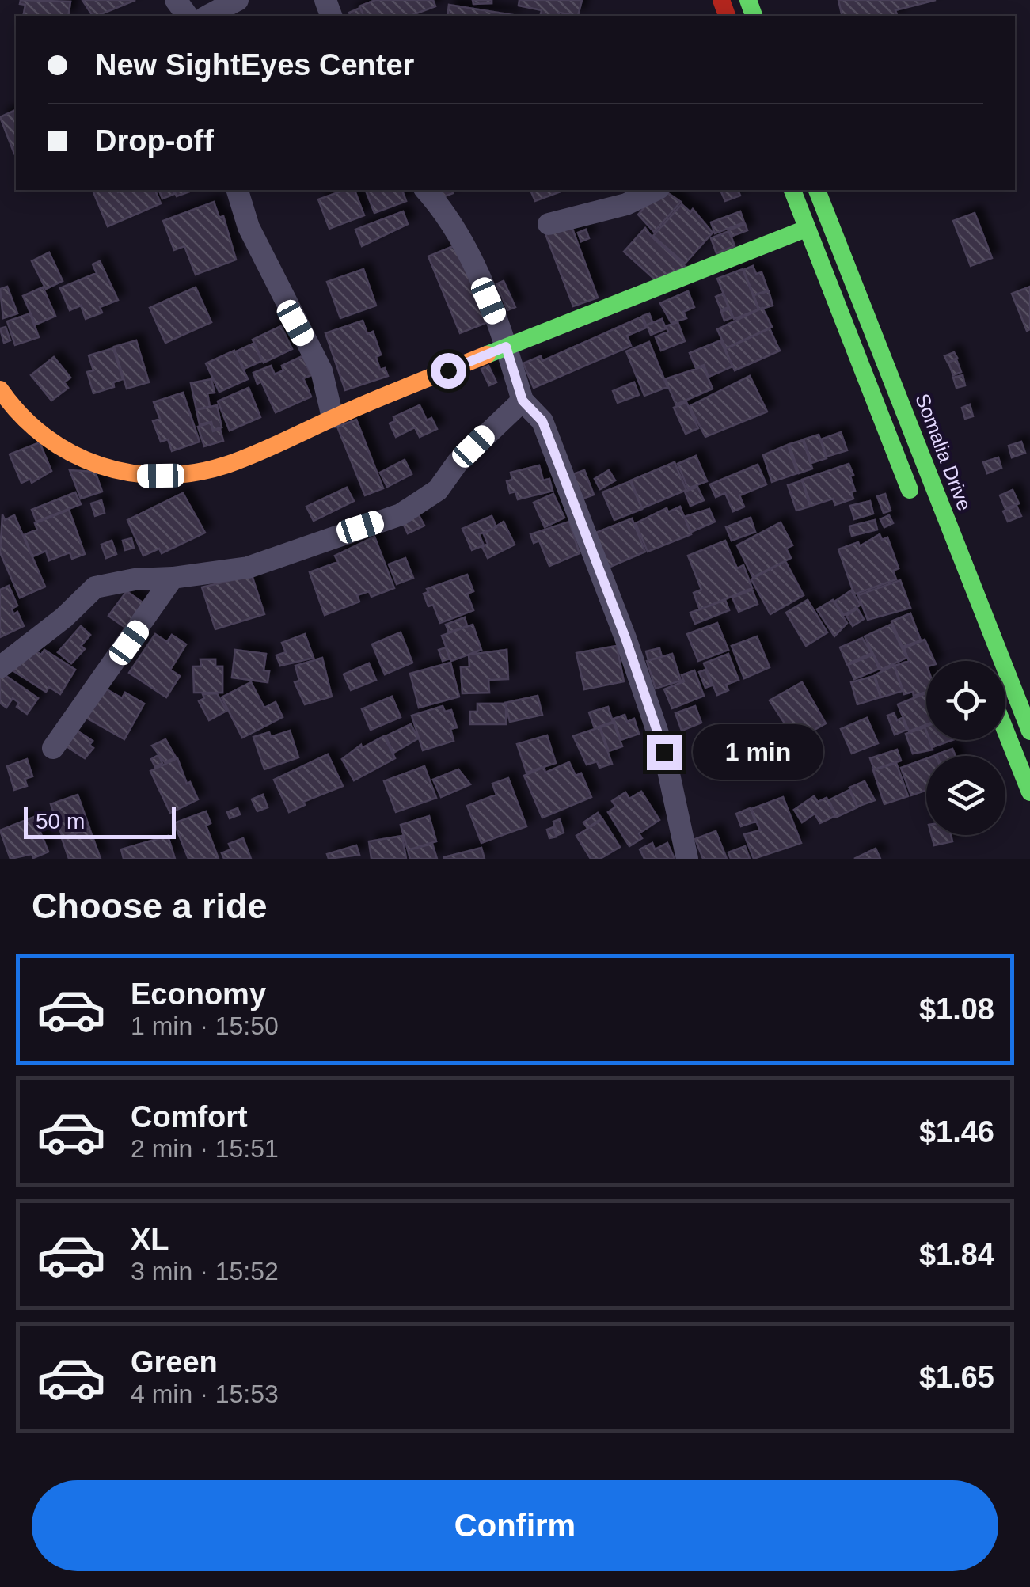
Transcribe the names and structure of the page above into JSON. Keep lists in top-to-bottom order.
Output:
{
  "streets": {
    "main road": ["Somalia Drive"]
  },
  "scale_bar": "50 m",
  "page": {
    "banner": ["New SightEyes Center", "Drop-off"],
    "bubble": "1 min",
    "scale": "50 m",
    "heading": "Choose a ride",
    "list": [
      {
        "name": "Economy",
        "note": "1 min · 15:50",
        "value": "$1.08"
      },
      {
        "name": "Comfort",
        "note": "2 min · 15:51",
        "value": "$1.46"
      },
      {
        "name": "XL",
        "note": "3 min · 15:52",
        "value": "$1.84"
      },
      {
        "name": "Green",
        "note": "4 min · 15:53",
        "value": "$1.65"
      }
    ],
    "buttons": "Confirm"
  }
}
